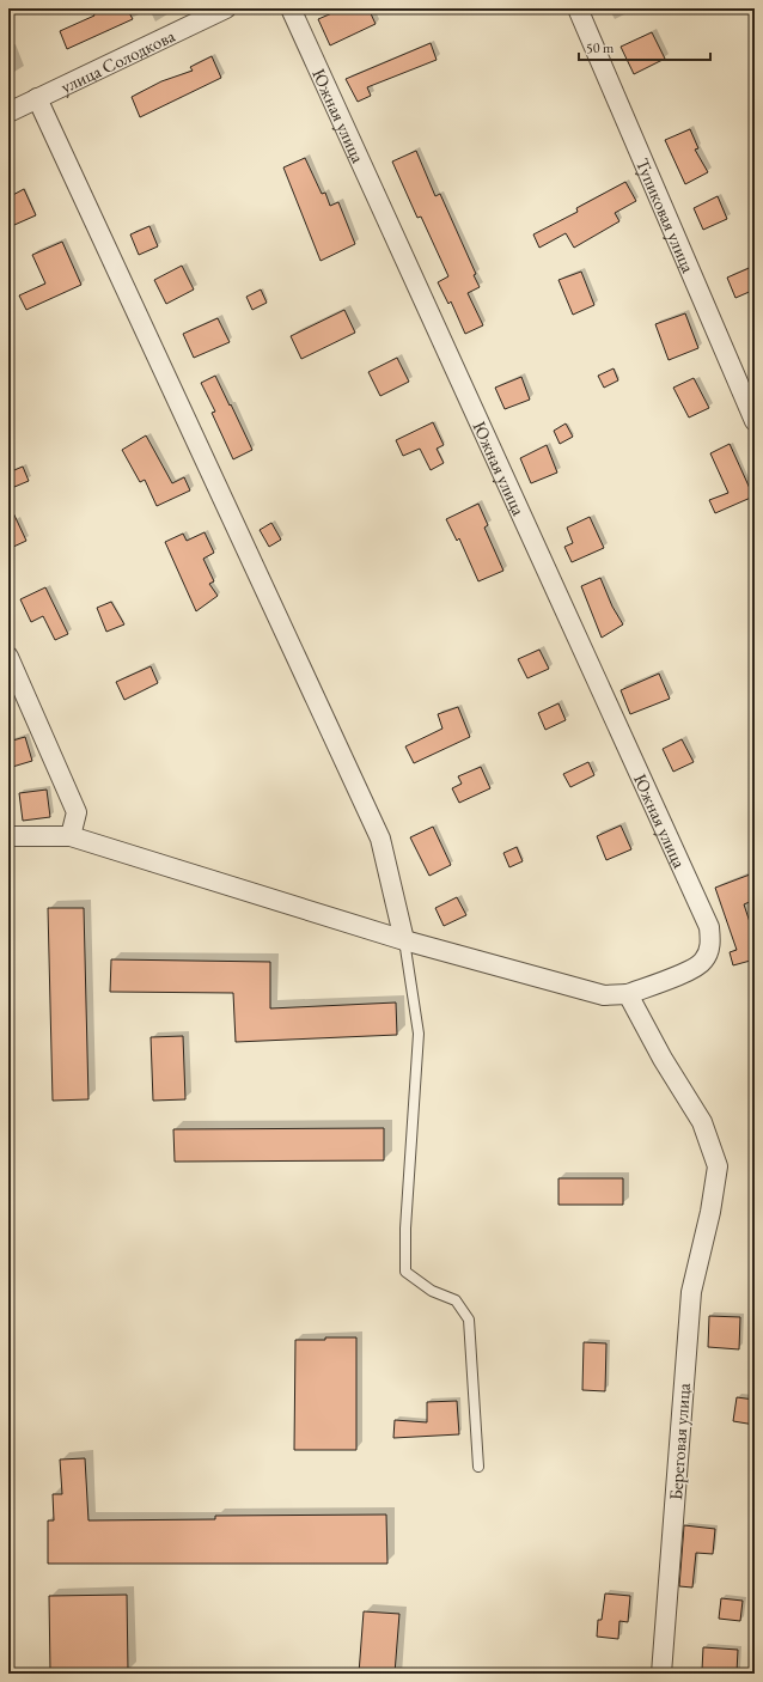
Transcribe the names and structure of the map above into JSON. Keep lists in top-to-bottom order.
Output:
{
  "streets": {
    "street": [
      "улица Солодкова",
      "Южная улица",
      "Тупиковая улица",
      "Береговая улица"
    ]
  },
  "crossings": [
    ["Южная улица", "Береговая улица"]
  ],
  "scale_bar": "50 m"
}
